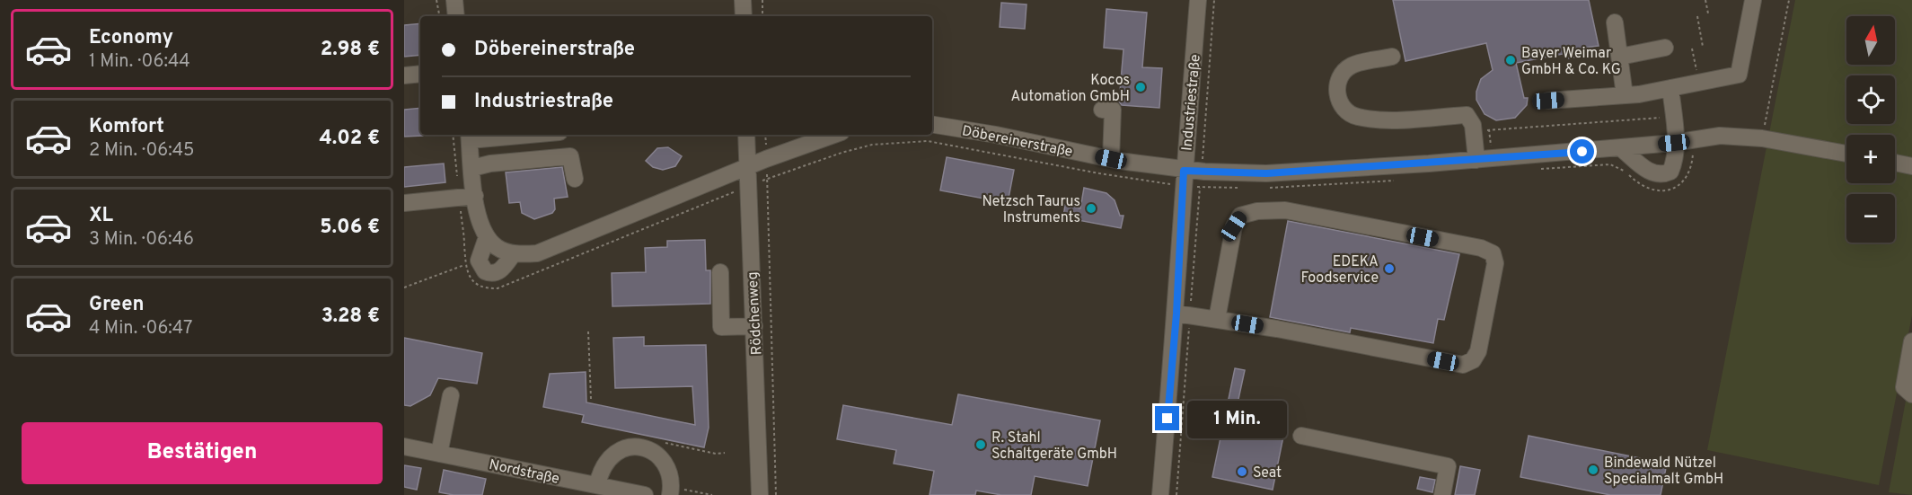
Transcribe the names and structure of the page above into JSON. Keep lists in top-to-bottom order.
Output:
{
  "streets": {
    "street": [
      "Industriestraße",
      "Döbereinerstraße",
      "Rödchenweg",
      "Nordstraße"
    ]
  },
  "crossings": [
    ["Industriestraße", "Döbereinerstraße"]
  ],
  "places": [
    "Bayer Weimar GmbH & Co. KG",
    "Kocos Automation GmbH",
    "Netzsch Taurus Instruments",
    "EDEKA Foodservice",
    "R. Stahl Schaltgeräte GmbH",
    "Bindewald Nützel Specialmalt GmbH",
    "Seat"
  ],
  "north": "top",
  "page": {
    "list": [
      {
        "name": "Economy",
        "note": "1 Min. · 06:44",
        "value": "2.98 €"
      },
      {
        "name": "Komfort",
        "note": "2 Min. · 06:45",
        "value": "4.02 €"
      },
      {
        "name": "XL",
        "note": "3 Min. · 06:46",
        "value": "5.06 €"
      },
      {
        "name": "Green",
        "note": "4 Min. · 06:47",
        "value": "3.28 €"
      }
    ],
    "map_buttons": ["+", "−"],
    "banner": ["Döbereinerstraße", "Industriestraße"],
    "bubble": "1 Min.",
    "buttons": "Bestätigen"
  }
}
